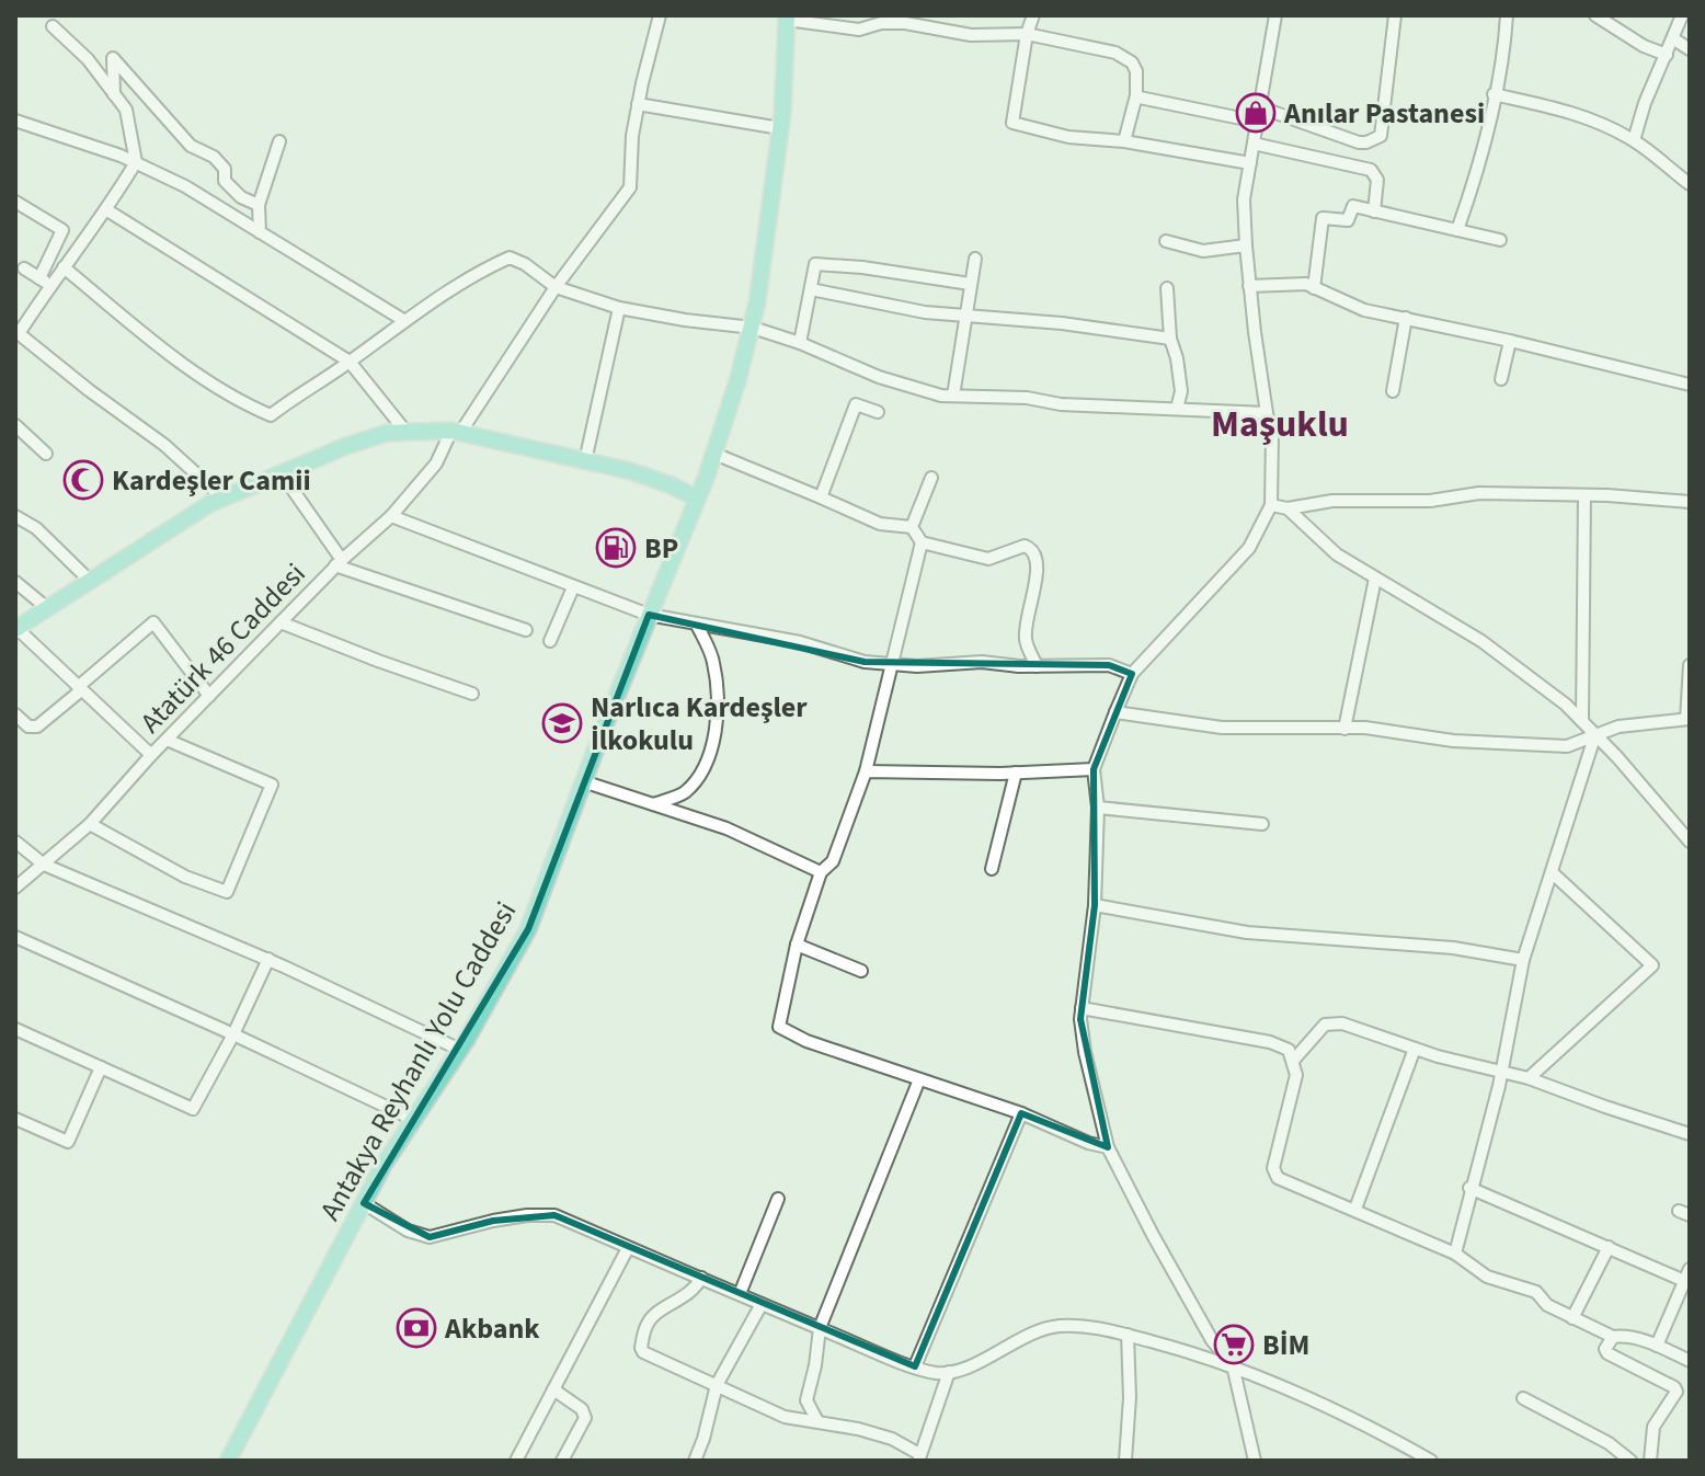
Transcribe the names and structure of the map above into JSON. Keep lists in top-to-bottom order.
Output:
{
  "streets": {
    "main road": ["Antakya Reyhanlı Yolu Caddesi"],
    "street": ["Atatürk 46 Caddesi"]
  },
  "districts": ["Maşuklu"],
  "places": {
    "shop": ["Anılar Pastanesi"],
    "mosque": ["Kardeşler Camii"],
    "fuel station": ["BP"],
    "school or university": ["Narlıca Kardeşler İlkokulu"],
    "bank": ["Akbank"],
    "supermarket": ["BİM"]
  }
}
